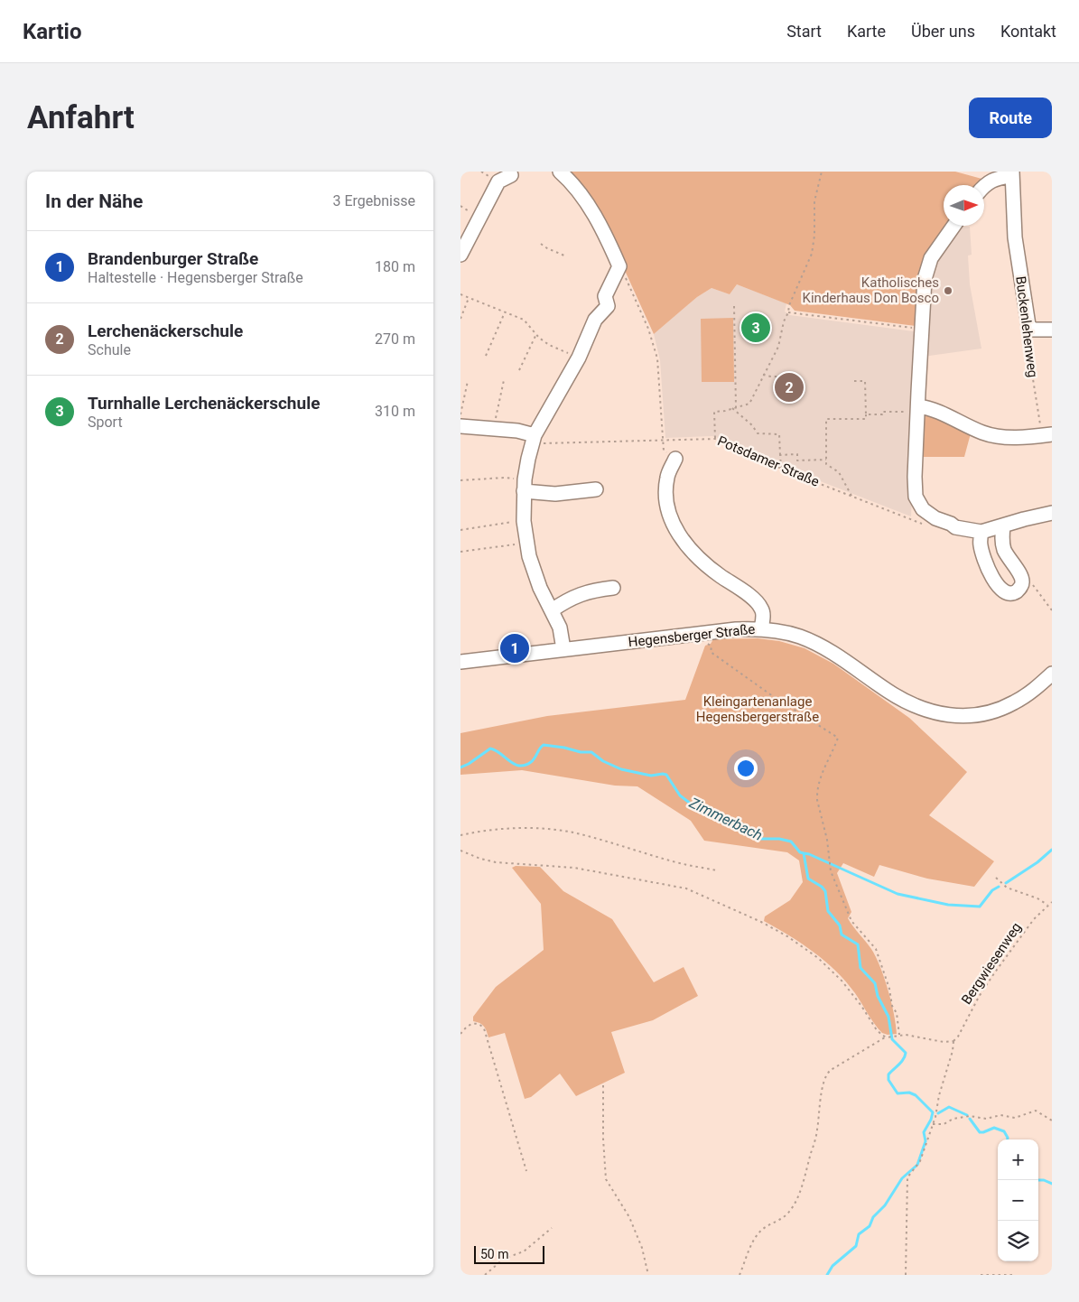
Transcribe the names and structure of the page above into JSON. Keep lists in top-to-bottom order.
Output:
{
  "streets": {
    "street": ["Buckenlehenweg", "Hegensberger Straße"],
    "path": ["Potsdamer Straße", "Bergwiesenweg"]
  },
  "water": ["Zimmerbach"],
  "parks": ["Kleingartenanlage Hegensbergerstraße"],
  "places": ["Katholisches Kinderhaus Don Bosco"],
  "scale_bar": "50 m",
  "north": "right",
  "page": {
    "header": "Kartio",
    "nav": [
      "Start",
      "Karte",
      "Über uns",
      "Kontakt"
    ],
    "buttons": "Route",
    "title": "Anfahrt",
    "heading": ["In der Nähe", "3 Ergebnisse"],
    "list": [
      {
        "mark": "1",
        "name": "Brandenburger Straße",
        "note": "Haltestelle · Hegensberger Straße",
        "value": "180 m"
      },
      {
        "mark": "2",
        "name": "Lerchenäckerschule",
        "note": "Schule",
        "value": "270 m"
      },
      {
        "mark": "3",
        "name": "Turnhalle Lerchenäckerschule",
        "note": "Sport",
        "value": "310 m"
      }
    ],
    "pins": ["3", "2", "1"],
    "map_buttons": ["+", "−"],
    "scale": "50 m"
  }
}
